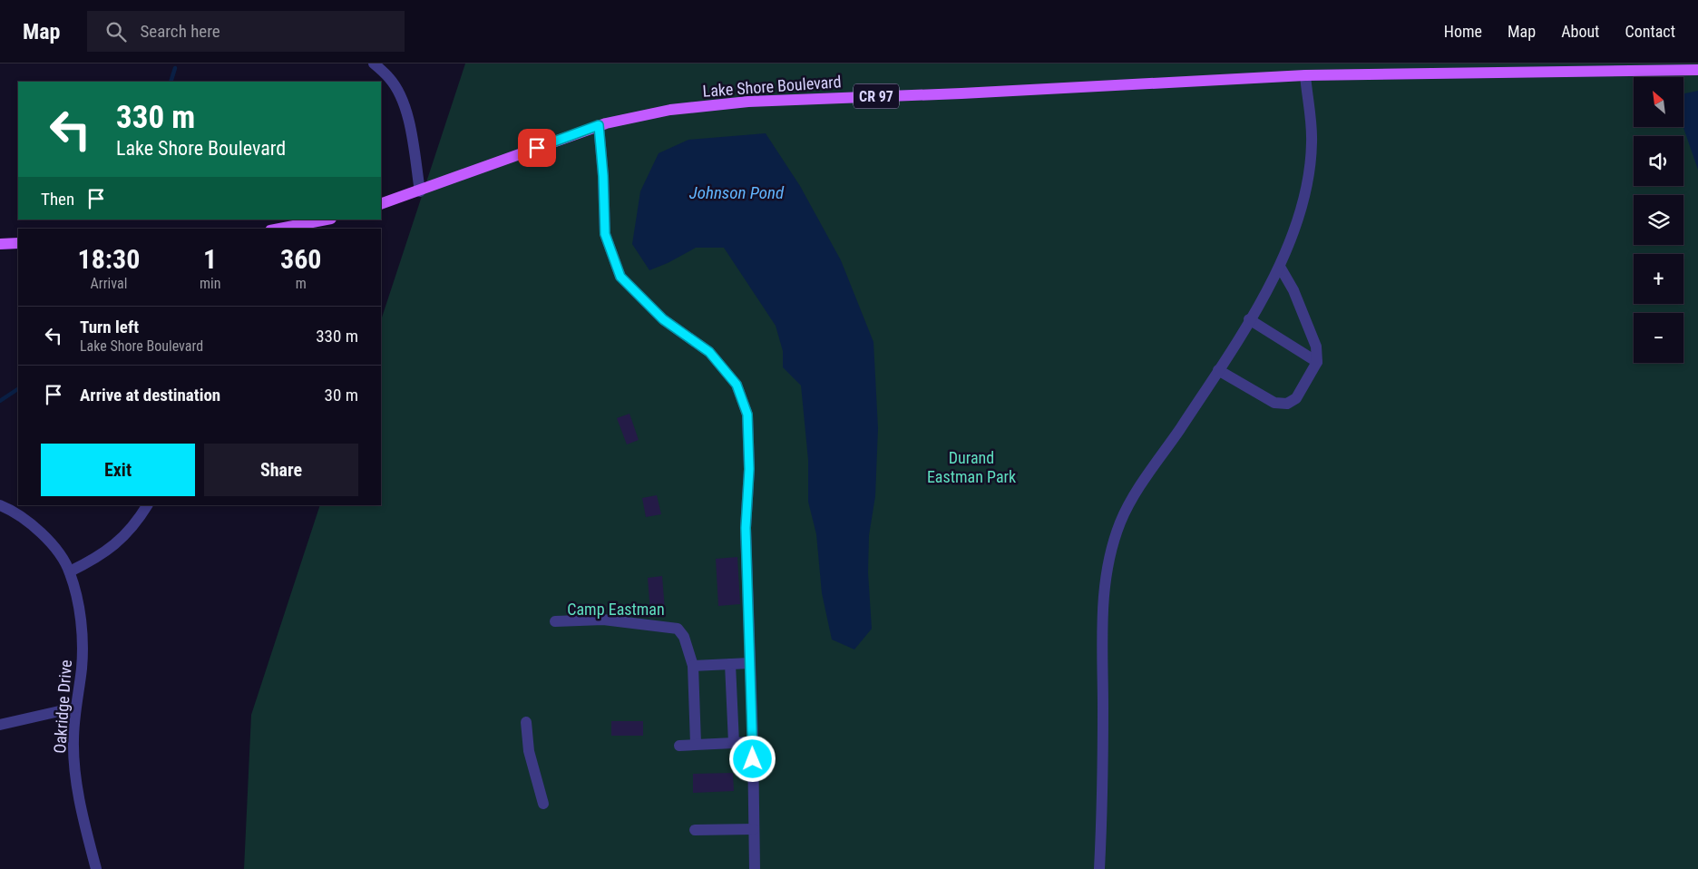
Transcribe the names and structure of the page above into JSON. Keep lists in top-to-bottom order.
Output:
{
  "streets": {
    "main road": ["Lake Shore Boulevard", "CR 97"],
    "street": ["Oakridge Drive"]
  },
  "water": ["Johnson Pond"],
  "parks": ["Durand Eastman Park", "Camp Eastman"],
  "north": "top left",
  "page": {
    "header": "Map",
    "search": "Search here",
    "nav": [
      "Home",
      "Map",
      "About",
      "Contact"
    ],
    "map_buttons": ["+", "−"],
    "turn": ["330 m", "Lake Shore Boulevard"],
    "then": "Then",
    "eta": [
      "18:30",
      "Arrival",
      "1",
      "min",
      "360",
      "m"
    ],
    "list": [
      {
        "name": "Turn left",
        "note": "Lake Shore Boulevard",
        "value": "330 m"
      },
      {
        "name": "Arrive at destination",
        "value": "30 m"
      }
    ],
    "buttons": ["Exit", "Share"]
  }
}
